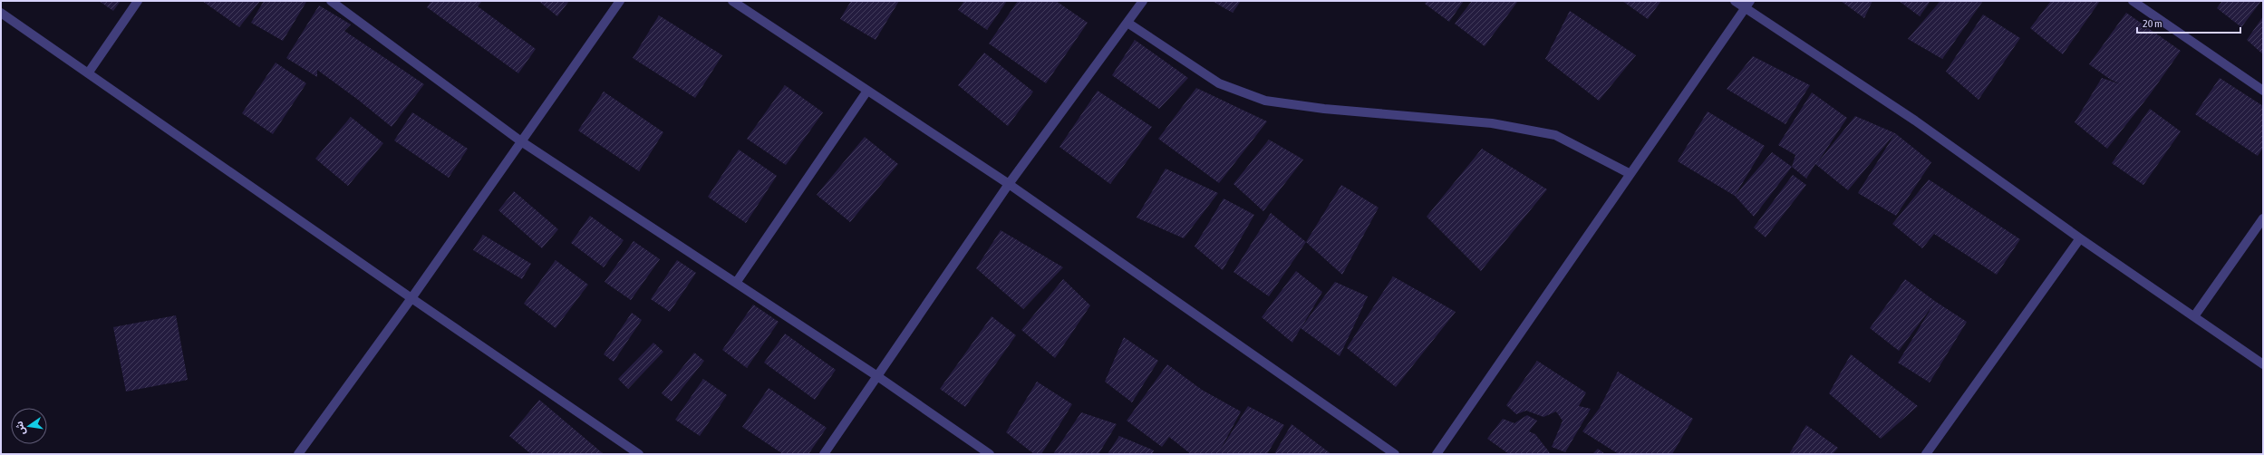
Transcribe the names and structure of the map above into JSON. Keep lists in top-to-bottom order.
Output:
{
  "scale_bar": "20 m",
  "north": "left"
}
